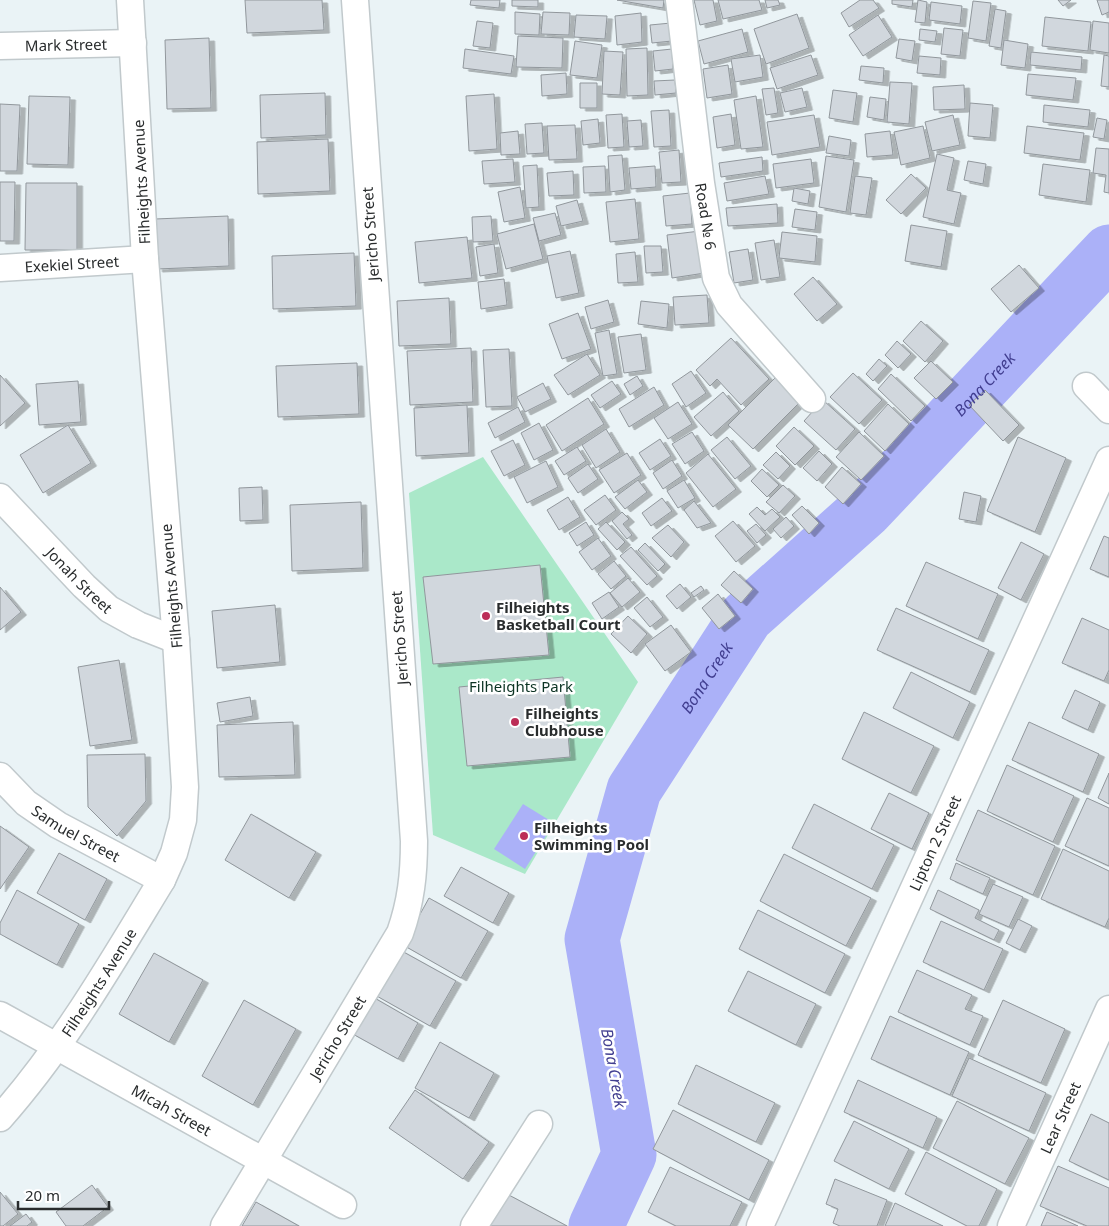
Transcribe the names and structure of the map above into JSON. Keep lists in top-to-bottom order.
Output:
{
  "streets": {
    "street": [
      "Mark Street",
      "Filheights Avenue",
      "Road № 6",
      "Jericho Street",
      "Exekiel Street",
      "Jonah Street",
      "Samuel Street",
      "Lipton 2 Street",
      "Micah Street",
      "Lear Street"
    ]
  },
  "crossings": [
    ["Mark Street", "Filheights Avenue"],
    ["Filheights Avenue", "Exekiel Street"],
    ["Filheights Avenue", "Jonah Street"],
    ["Filheights Avenue", "Samuel Street"],
    ["Filheights Avenue", "Micah Street"],
    ["Jericho Street", "Micah Street"]
  ],
  "water": ["Bona Creek"],
  "parks": ["Filheights Park"],
  "places": ["Filheights Basketball Court", "Filheights Clubhouse", "Filheights Swimming Pool"],
  "scale_bar": "20 m"
}
